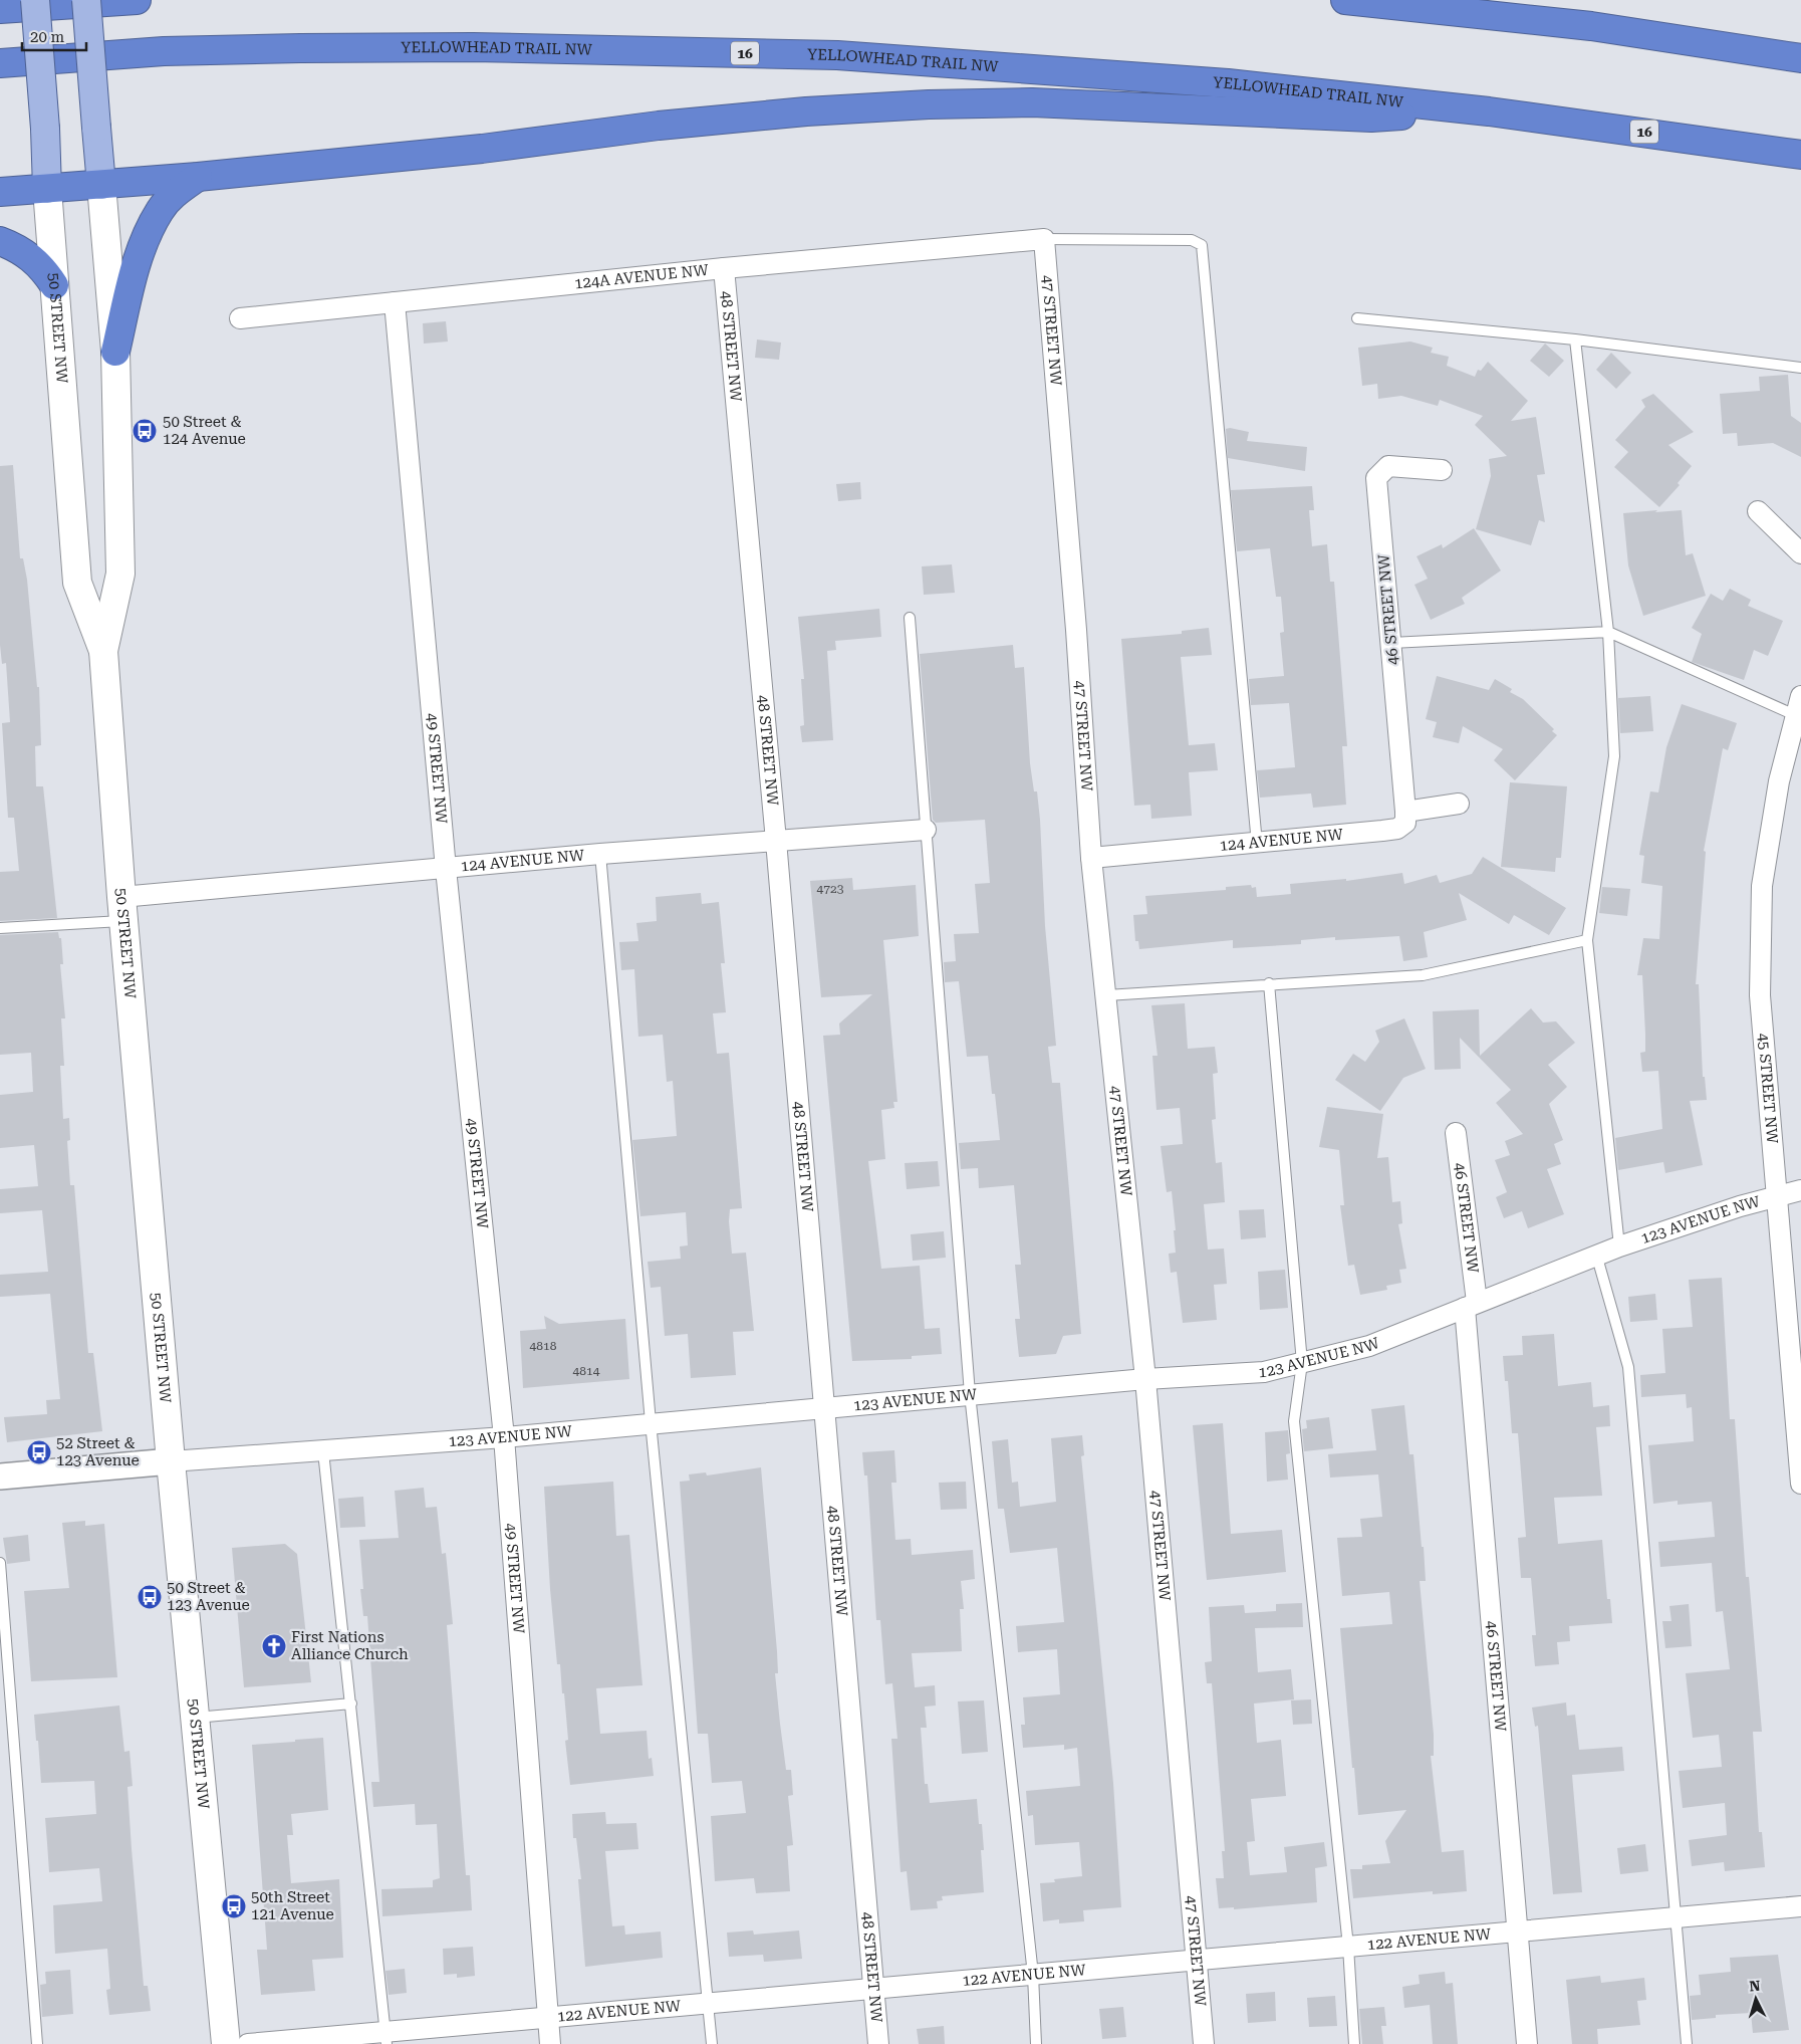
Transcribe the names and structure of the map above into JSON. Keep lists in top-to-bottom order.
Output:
{
  "streets": {
    "highway": ["YELLOWHEAD TRAIL NW", "16"],
    "main road": ["50 STREET NW"],
    "street": [
      "124A AVENUE NW",
      "47 STREET NW",
      "48 STREET NW",
      "46 STREET NW",
      "49 STREET NW",
      "124 AVENUE NW",
      "45 STREET NW",
      "123 AVENUE NW",
      "122 AVENUE NW"
    ]
  },
  "crossings": [
    ["124A AVENUE NW", "47 STREET NW"],
    ["124A AVENUE NW", "48 STREET NW"],
    ["124A AVENUE NW", "49 STREET NW"],
    ["50 STREET NW", "124 AVENUE NW"],
    ["50 STREET NW", "123 AVENUE NW"],
    ["47 STREET NW", "124 AVENUE NW"],
    ["47 STREET NW", "123 AVENUE NW"],
    ["47 STREET NW", "122 AVENUE NW"],
    ["48 STREET NW", "124 AVENUE NW"],
    ["48 STREET NW", "123 AVENUE NW"],
    ["48 STREET NW", "122 AVENUE NW"],
    ["46 STREET NW", "124 AVENUE NW"],
    ["46 STREET NW", "123 AVENUE NW"],
    ["46 STREET NW", "122 AVENUE NW"],
    ["49 STREET NW", "124 AVENUE NW"],
    ["49 STREET NW", "123 AVENUE NW"],
    ["49 STREET NW", "122 AVENUE NW"],
    ["45 STREET NW", "123 AVENUE NW"]
  ],
  "places": {
    "bus stop": [
      "50 Street & 124 Avenue",
      "52 Street & 123 Avenue",
      "50 Street & 123 Avenue",
      "50th Street 121 Avenue"
    ],
    "church": ["First Nations Alliance Church"]
  },
  "house_numbers": ["4723", "4818", "4814"],
  "scale_bar": "20 m",
  "north": "top"
}
